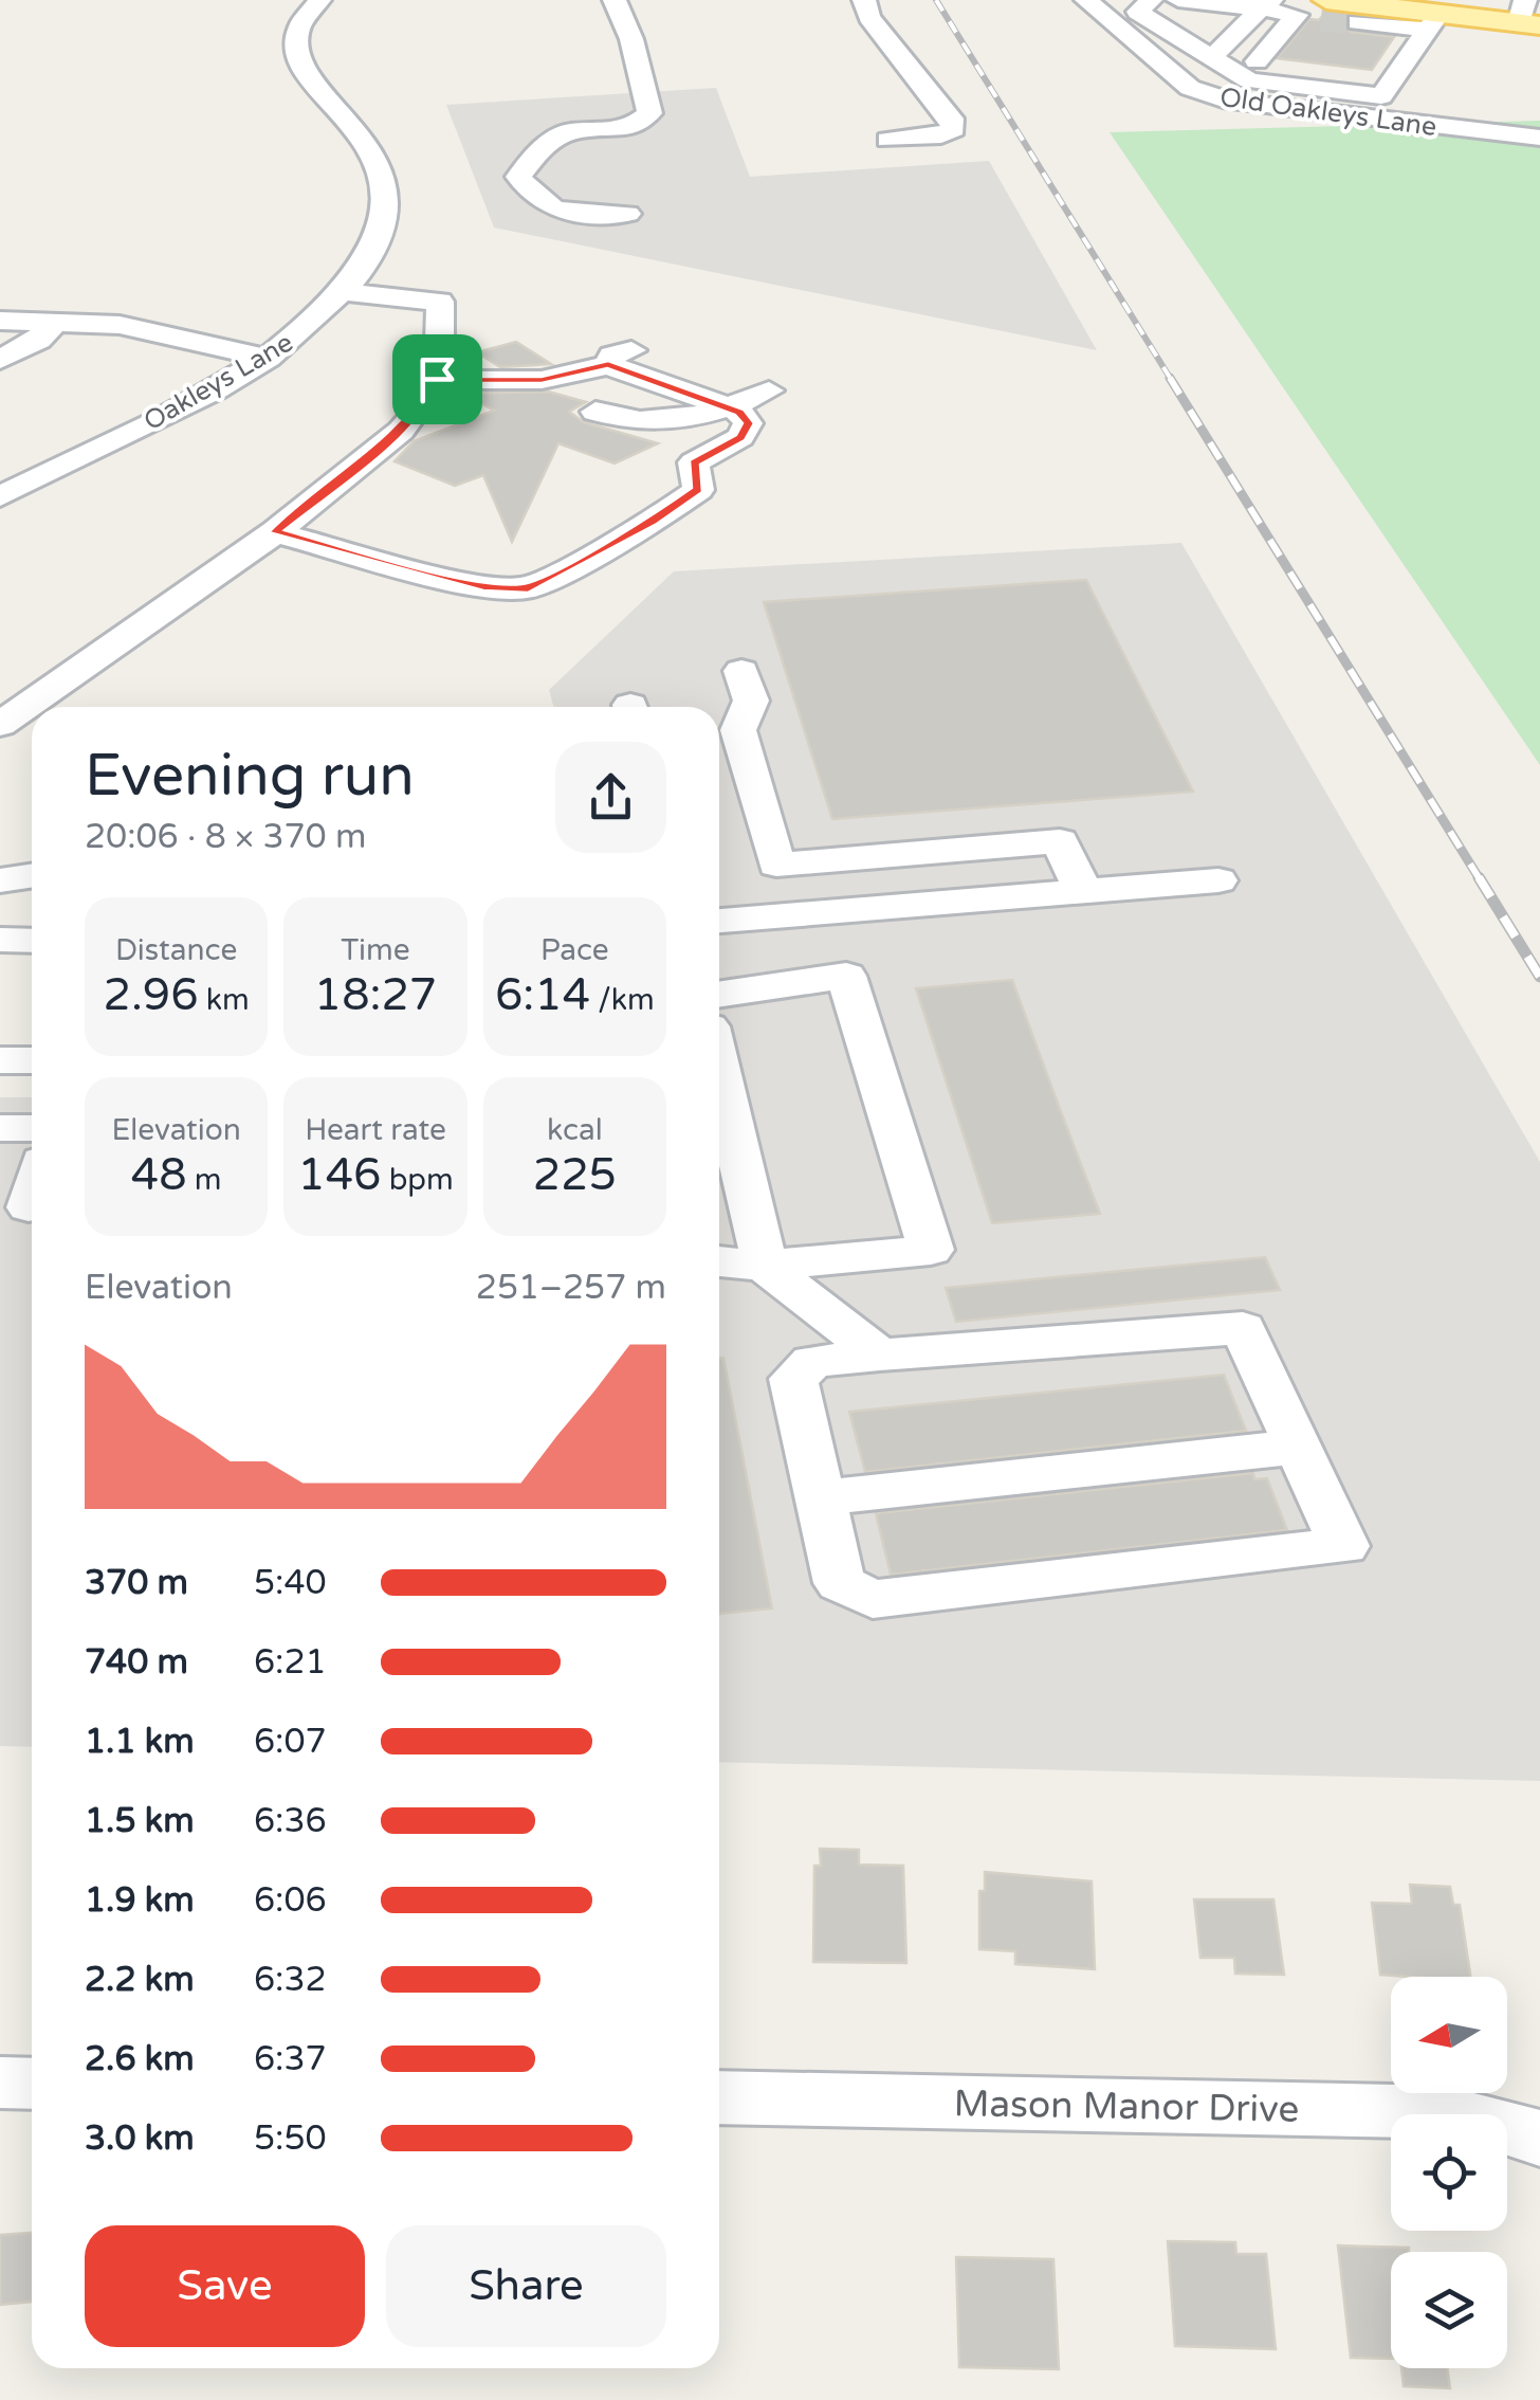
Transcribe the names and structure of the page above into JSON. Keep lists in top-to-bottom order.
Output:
{
  "streets": {
    "street": ["Old Oakleys Lane", "Oakleys Lane", "Mason Manor Drive"]
  },
  "north": "left",
  "page": {
    "heading": ["Evening run", "20:06 · 8 × 370 m"],
    "stats": [
      ["Distance", "2.96 km"],
      ["Time", "18:27"],
      ["Pace", "6:14 /km"],
      ["Elevation", "48 m"],
      ["Heart rate", "146 bpm"],
      ["kcal", "225"]
    ],
    "chart": ["Elevation", "251–257 m"],
    "list": [
      {
        "name": "370 m",
        "note": "5:40"
      },
      {
        "name": "740 m",
        "note": "6:21"
      },
      {
        "name": "1.1 km",
        "note": "6:07"
      },
      {
        "name": "1.5 km",
        "note": "6:36"
      },
      {
        "name": "1.9 km",
        "note": "6:06"
      },
      {
        "name": "2.2 km",
        "note": "6:32"
      },
      {
        "name": "2.6 km",
        "note": "6:37"
      },
      {
        "name": "3.0 km",
        "note": "5:50"
      }
    ],
    "buttons": ["Save", "Share"]
  }
}
